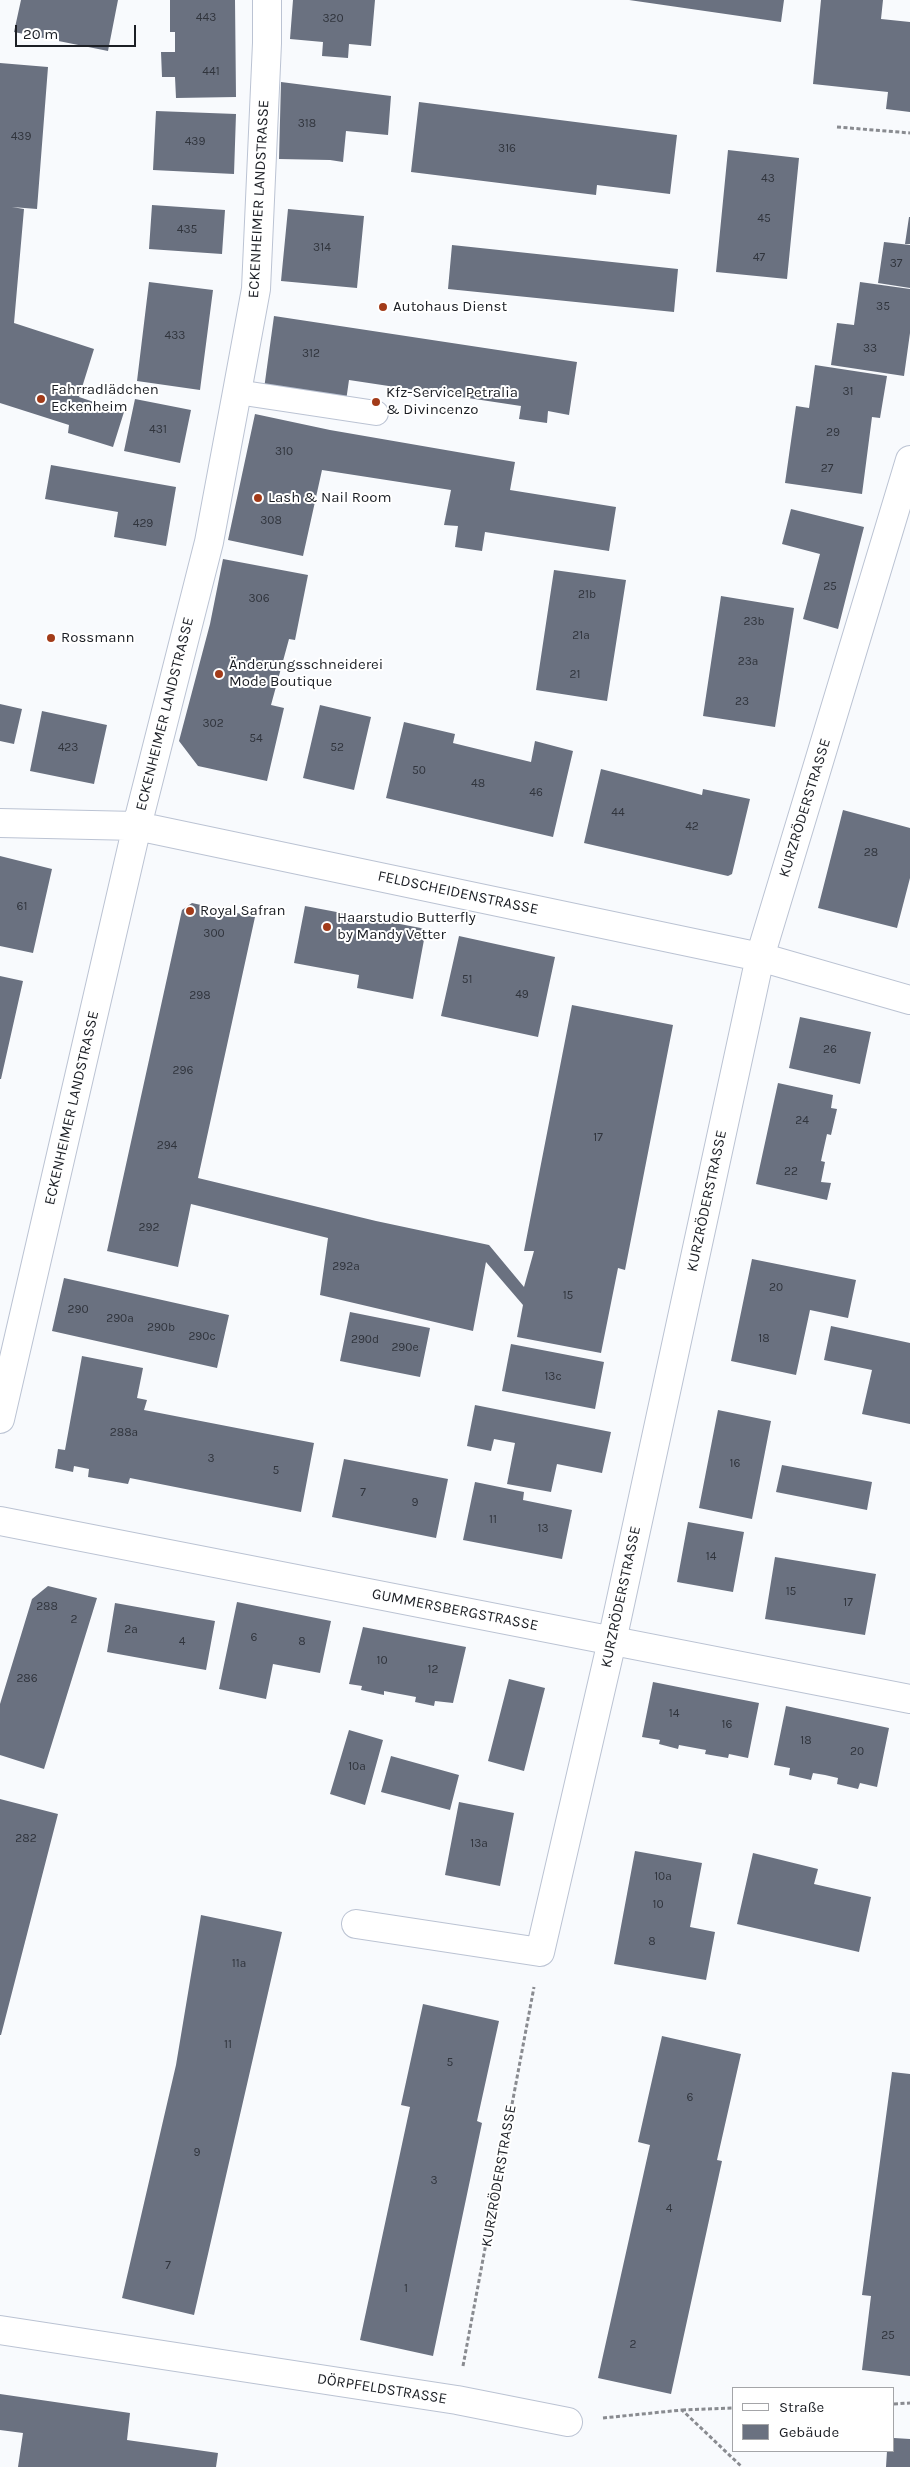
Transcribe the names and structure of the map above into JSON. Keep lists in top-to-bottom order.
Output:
{
  "streets": {
    "street": [
      "ECKENHEIMER LANDSTRASSE",
      "KURZRÖDERSTRASSE",
      "FELDSCHEIDENSTRASSE",
      "GUMMERSBERGSTRASSE",
      "DÖRPFELDSTRASSE"
    ]
  },
  "crossings": [
    ["ECKENHEIMER LANDSTRASSE", "FELDSCHEIDENSTRASSE"],
    ["KURZRÖDERSTRASSE", "FELDSCHEIDENSTRASSE"],
    ["KURZRÖDERSTRASSE", "GUMMERSBERGSTRASSE"],
    ["KURZRÖDERSTRASSE", "DÖRPFELDSTRASSE"]
  ],
  "places": [
    "Autohaus Dienst",
    "Fahrradlädchen Eckenheim",
    "Kfz-Service Petralia & Divincenzo",
    "Lash & Nail Room",
    "Rossmann",
    "Änderungsschneiderei Mode Boutique",
    "Royal Safran",
    "Haarstudio Butterfly by Mandy Vetter"
  ],
  "house_numbers": [
    "443",
    "320",
    "441",
    "318",
    "439",
    "439",
    "316",
    "43",
    "45",
    "435",
    "314",
    "47",
    "37",
    "35",
    "433",
    "33",
    "312",
    "31",
    "431",
    "29",
    "310",
    "27",
    "308",
    "429",
    "25",
    "21b",
    "306",
    "23b",
    "21a",
    "23a",
    "21",
    "23",
    "302",
    "54",
    "423",
    "52",
    "50",
    "48",
    "46",
    "44",
    "42",
    "28",
    "61",
    "300",
    "51",
    "49",
    "298",
    "26",
    "296",
    "24",
    "17",
    "294",
    "22",
    "292",
    "292a",
    "20",
    "15",
    "290",
    "290a",
    "290b",
    "290c",
    "18",
    "290d",
    "290e",
    "13c",
    "288a",
    "3",
    "16",
    "5",
    "7",
    "9",
    "11",
    "13",
    "14",
    "15",
    "17",
    "288",
    "2",
    "2a",
    "6",
    "4",
    "8",
    "10",
    "12",
    "286",
    "14",
    "16",
    "18",
    "20",
    "10a",
    "282",
    "13a",
    "10a",
    "10",
    "8",
    "11a",
    "11",
    "5",
    "6",
    "9",
    "3",
    "4",
    "7",
    "1",
    "25",
    "2"
  ],
  "legend": ["Straße", "Gebäude"],
  "scale_bar": "20 m"
}
